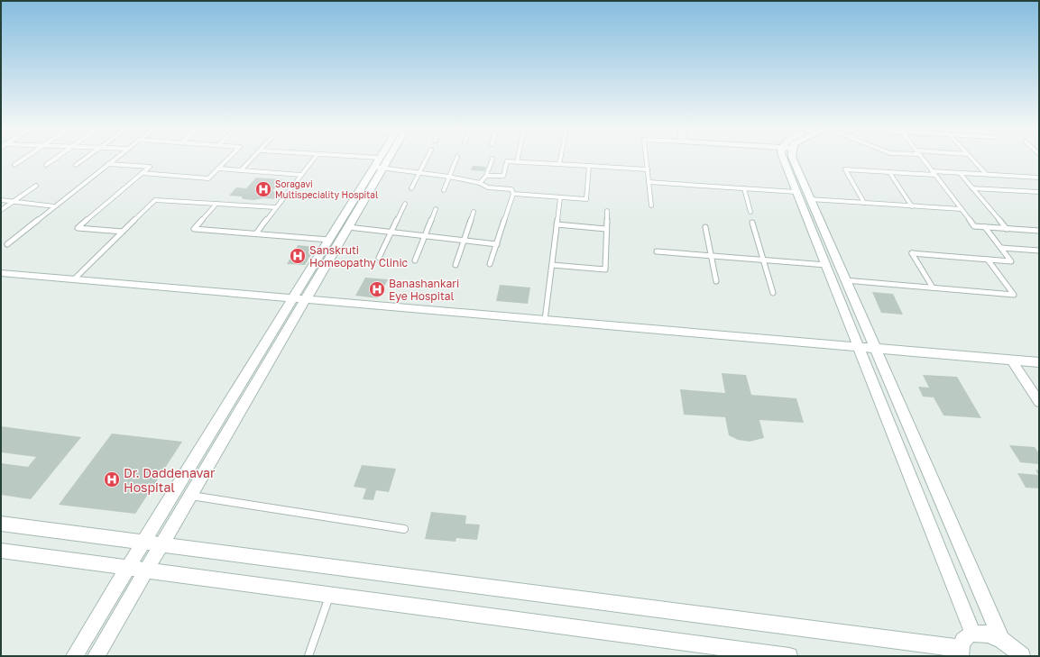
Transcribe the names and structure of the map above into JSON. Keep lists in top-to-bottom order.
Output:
{
  "places": {
    "hospital": [
      "Soragavi Multispeciality Hospital",
      "Sanskruti Homeopathy Clinic",
      "Banashankari Eye Hospital",
      "Dr. Daddenavar Hospital"
    ]
  }
}
